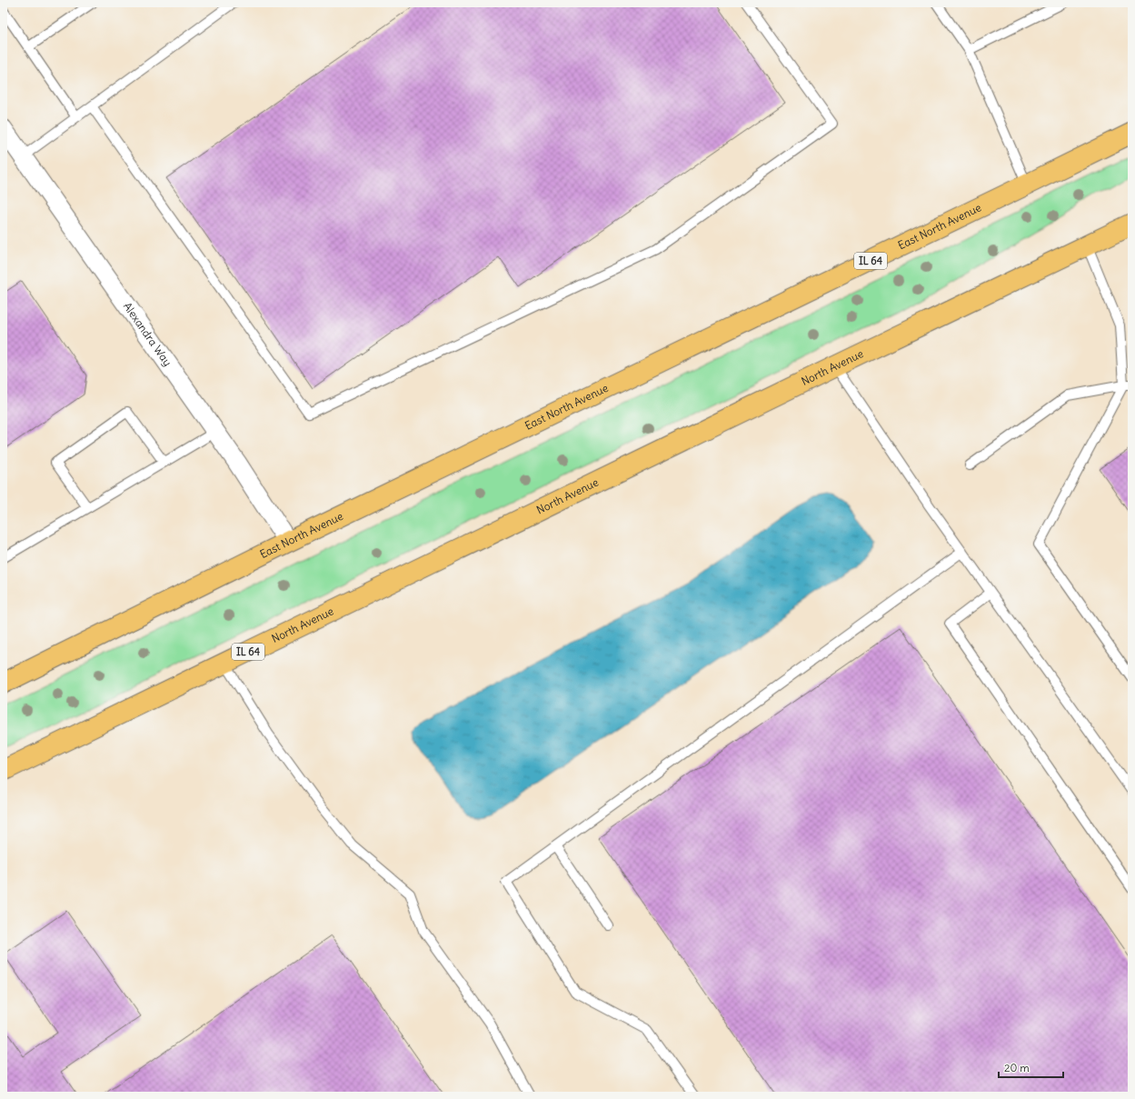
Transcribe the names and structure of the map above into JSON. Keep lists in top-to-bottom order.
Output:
{
  "streets": {
    "main road": ["East North Avenue", "IL 64", "North Avenue"],
    "street": ["Alexandra Way"]
  },
  "crossings": [
    ["East North Avenue", "Alexandra Way"]
  ],
  "scale_bar": "20 m"
}
